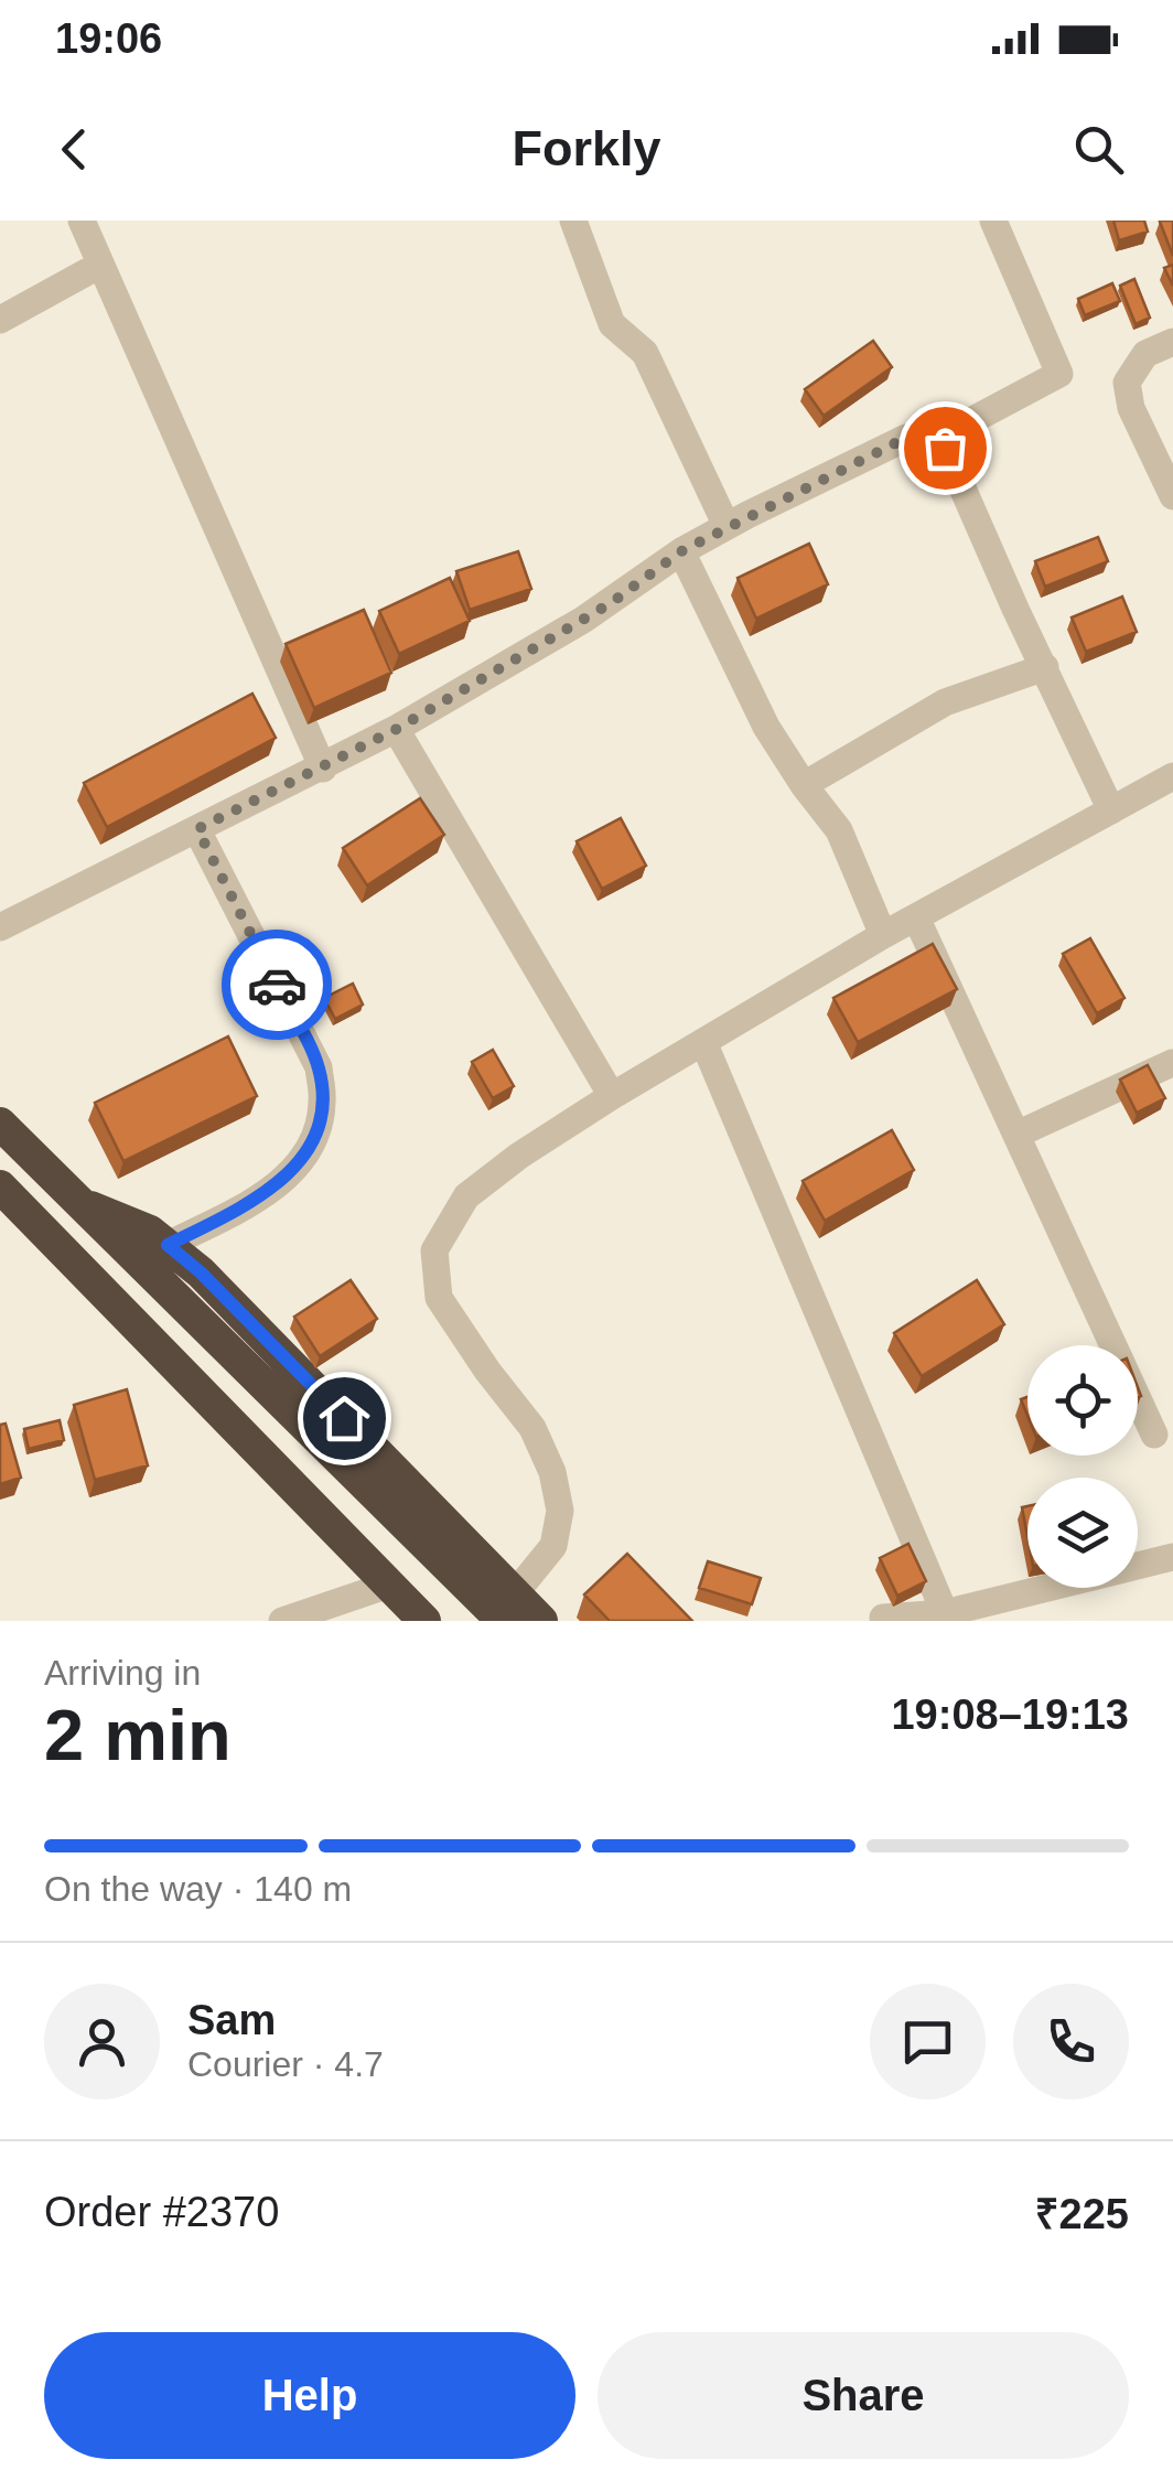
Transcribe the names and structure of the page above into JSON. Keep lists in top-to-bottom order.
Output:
{
  "page": {
    "status": "19:06",
    "header": "Forkly",
    "heading": ["2 min", "Arriving in", "19:08–19:13"],
    "panel": [
      "Sam",
      "Courier · 4.7",
      "Order #2370",
      "₹225"
    ],
    "bar": "On the way · 140 m",
    "buttons": ["Help", "Share"]
  }
}
